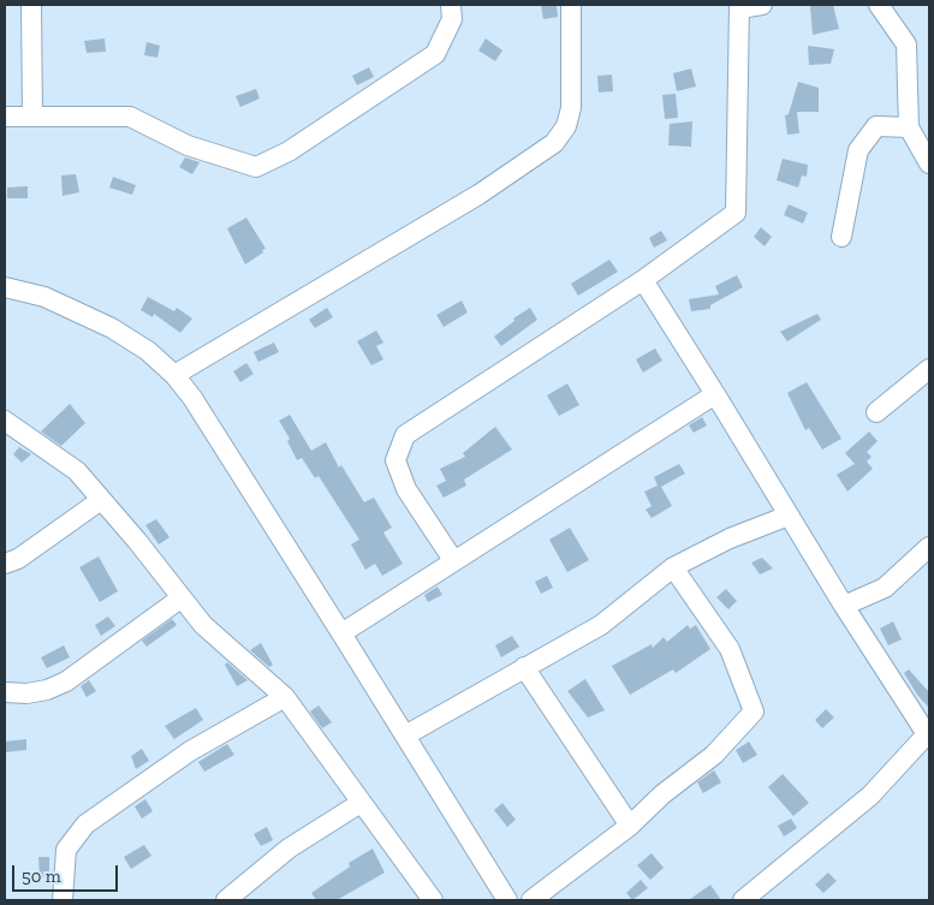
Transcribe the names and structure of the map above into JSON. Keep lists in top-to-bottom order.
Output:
{
  "scale_bar": "50 m"
}
